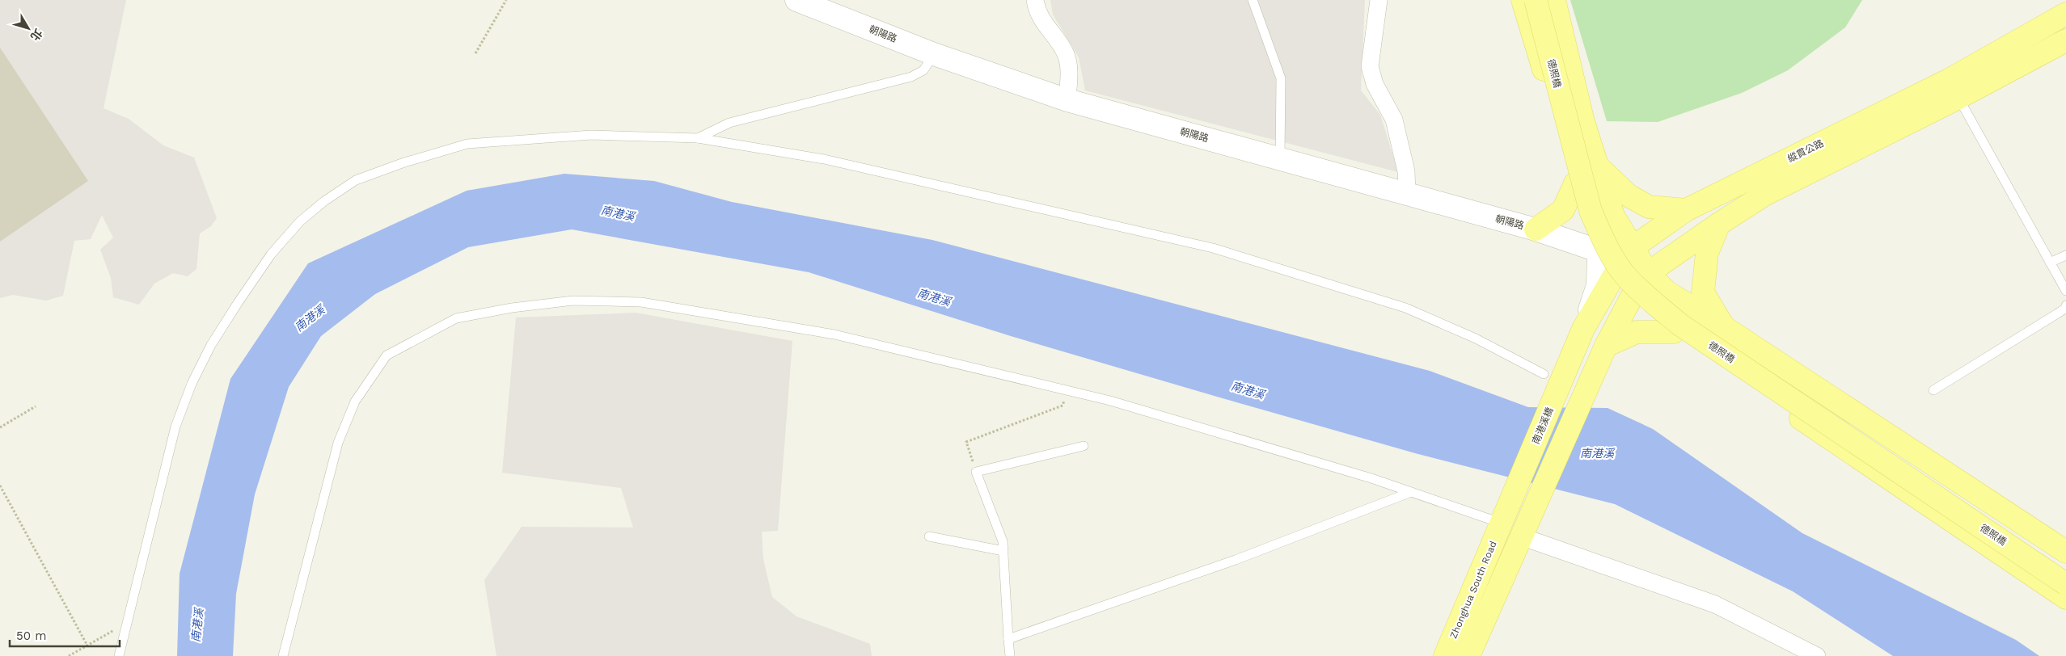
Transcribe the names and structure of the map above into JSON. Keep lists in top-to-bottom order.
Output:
{
  "streets": {
    "main road": [
      "德照橋",
      "縱貫公路",
      "南港溪橋",
      "Zhonghua South Road"
    ],
    "street": ["朝陽路"]
  },
  "crossings": [
    ["縱貫公路", "南港溪橋"],
    ["南港溪橋", "Zhonghua South Road"]
  ],
  "water": ["南港溪"],
  "scale_bar": "50 m",
  "north": "bottom right"
}
